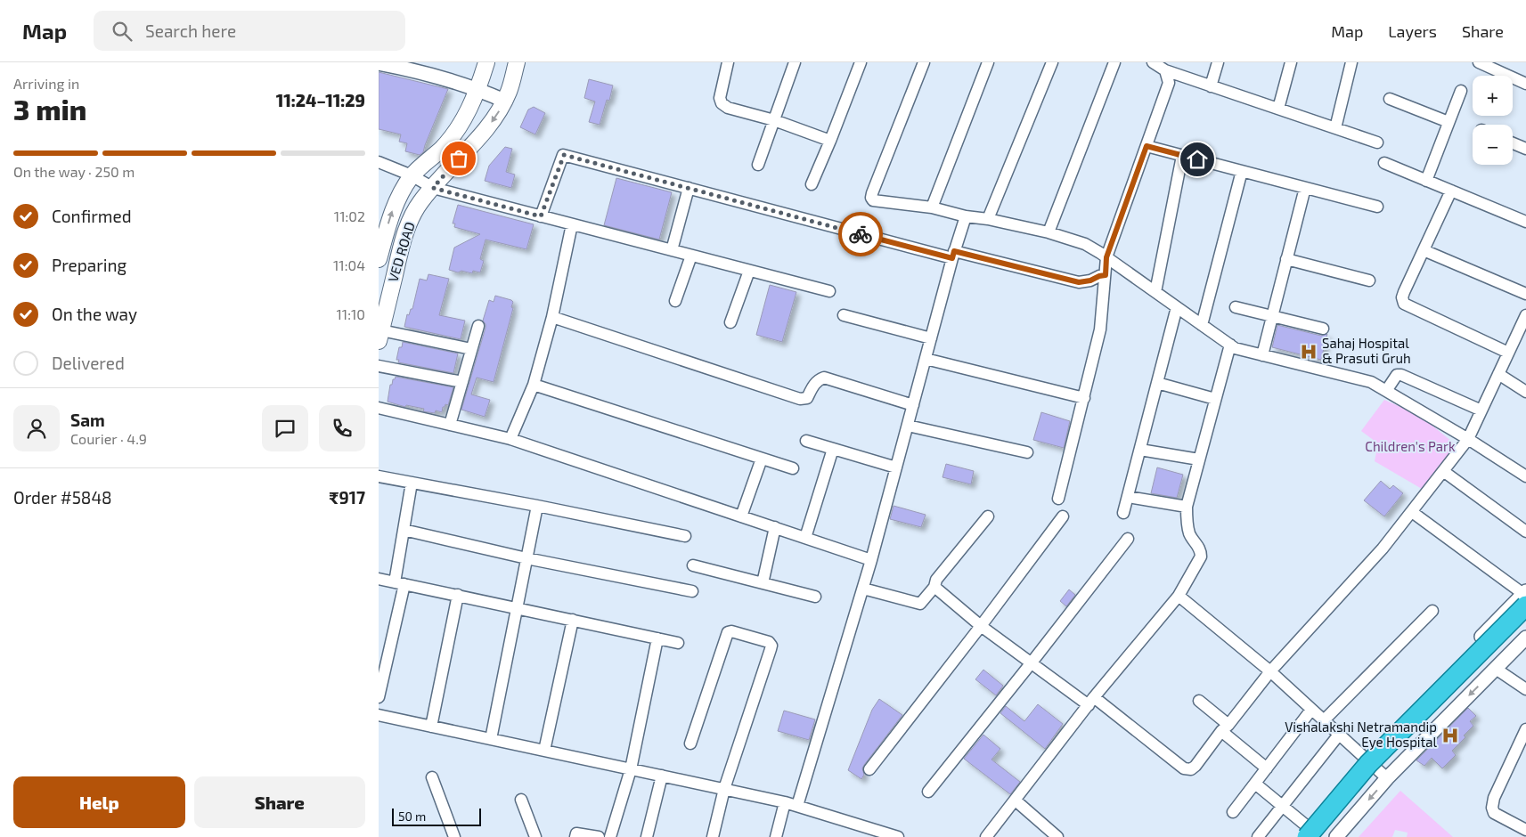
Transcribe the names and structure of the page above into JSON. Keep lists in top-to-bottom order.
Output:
{
  "streets": {
    "main road": ["VED ROAD"]
  },
  "parks": ["Children's Park"],
  "places": {
    "hospital": ["Sahaj Hospital & Prasuti Gruh", "Vishalakshi Netramandip Eye Hospital"]
  },
  "scale_bar": "50 m",
  "page": {
    "header": "Map",
    "search": "Search here",
    "nav": ["Map", "Layers", "Share"],
    "heading": ["3 min", "Arriving in", "11:24–11:29"],
    "panel": [
      "Sam",
      "Courier · 4.9",
      "Order #5848",
      "₹917"
    ],
    "map_buttons": ["+", "−"],
    "bar": "On the way · 250 m",
    "list": [
      ["Confirmed", "11:02"],
      ["Preparing", "11:04"],
      ["On the way", "11:10"],
      "Delivered"
    ],
    "buttons": ["Help", "Share"],
    "scale": "50 m"
  }
}
